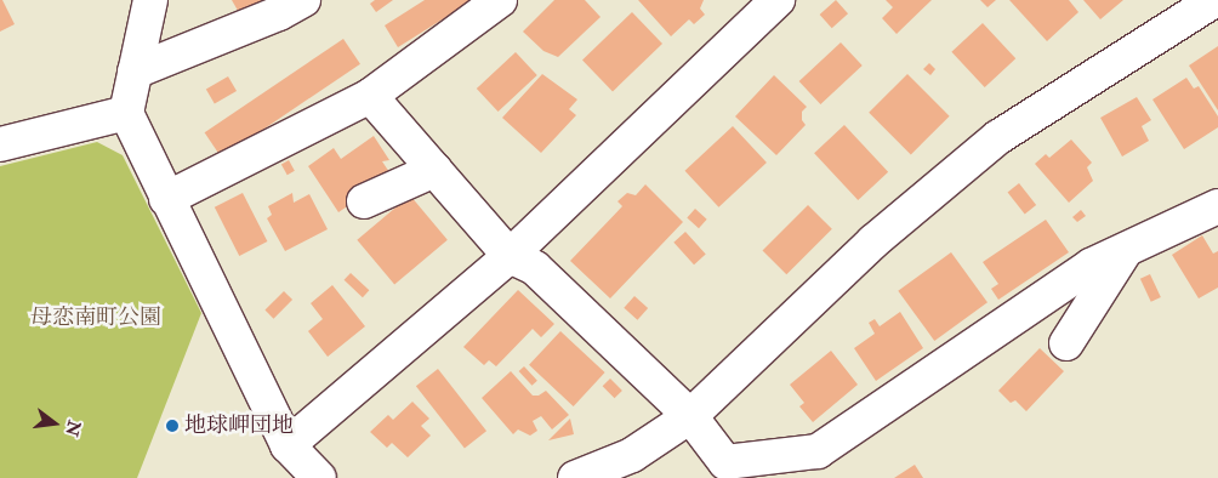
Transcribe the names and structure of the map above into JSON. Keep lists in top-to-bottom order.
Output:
{
  "parks": ["母恋南町公園"],
  "places": ["地球岬団地"],
  "north": "right"
}
